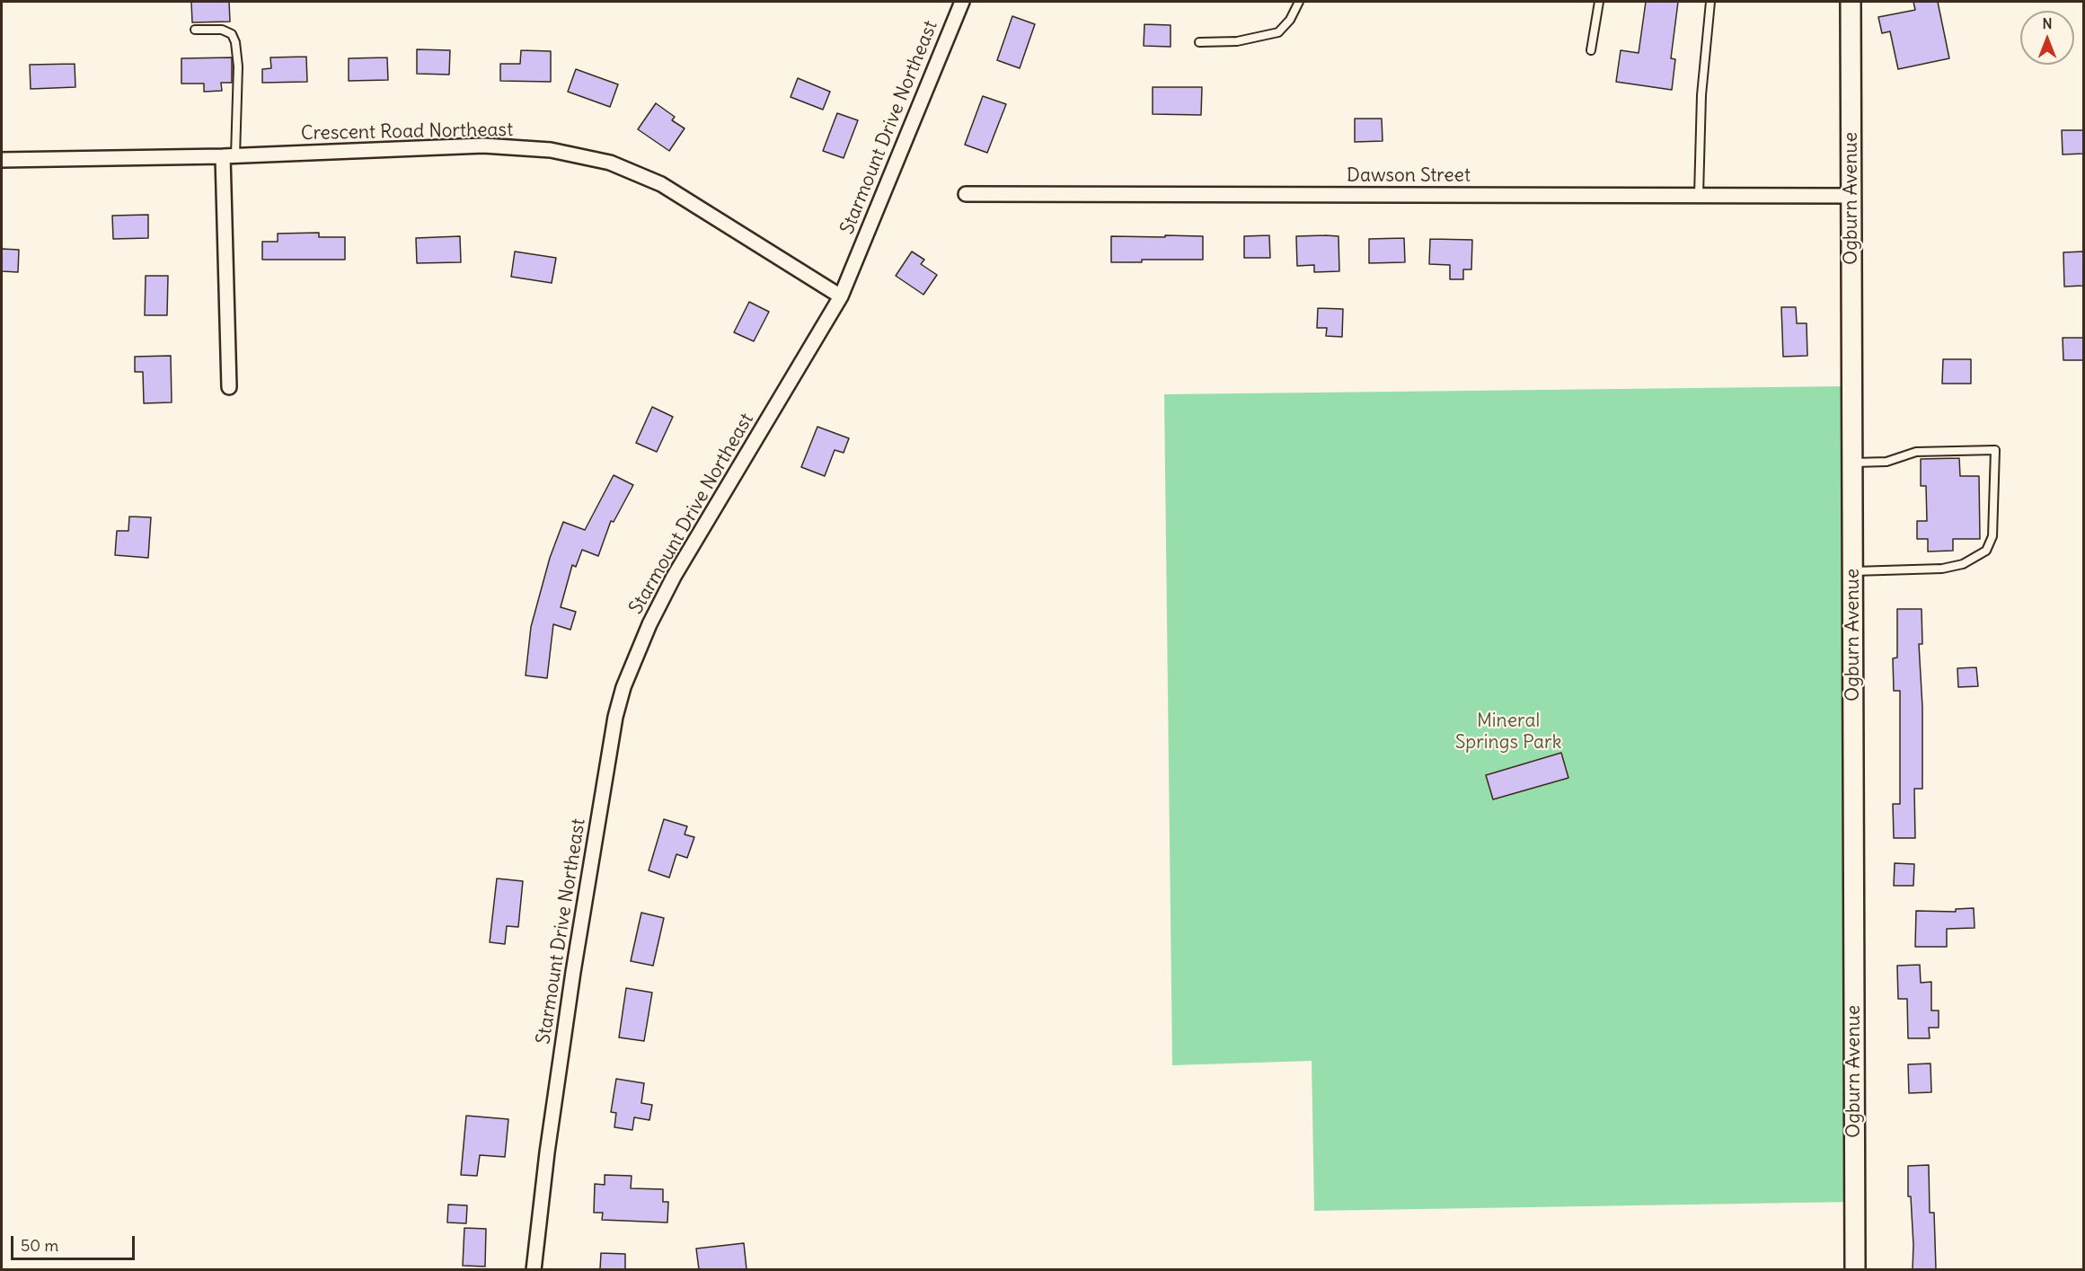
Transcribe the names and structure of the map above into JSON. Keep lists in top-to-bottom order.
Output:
{
  "streets": {
    "street": [
      "Starmount Drive Northeast",
      "Crescent Road Northeast",
      "Dawson Street",
      "Ogburn Avenue"
    ]
  },
  "crossings": [
    ["Starmount Drive Northeast", "Crescent Road Northeast"],
    ["Dawson Street", "Ogburn Avenue"]
  ],
  "parks": ["Mineral Springs Park"],
  "scale_bar": "50 m",
  "north": "top"
}
